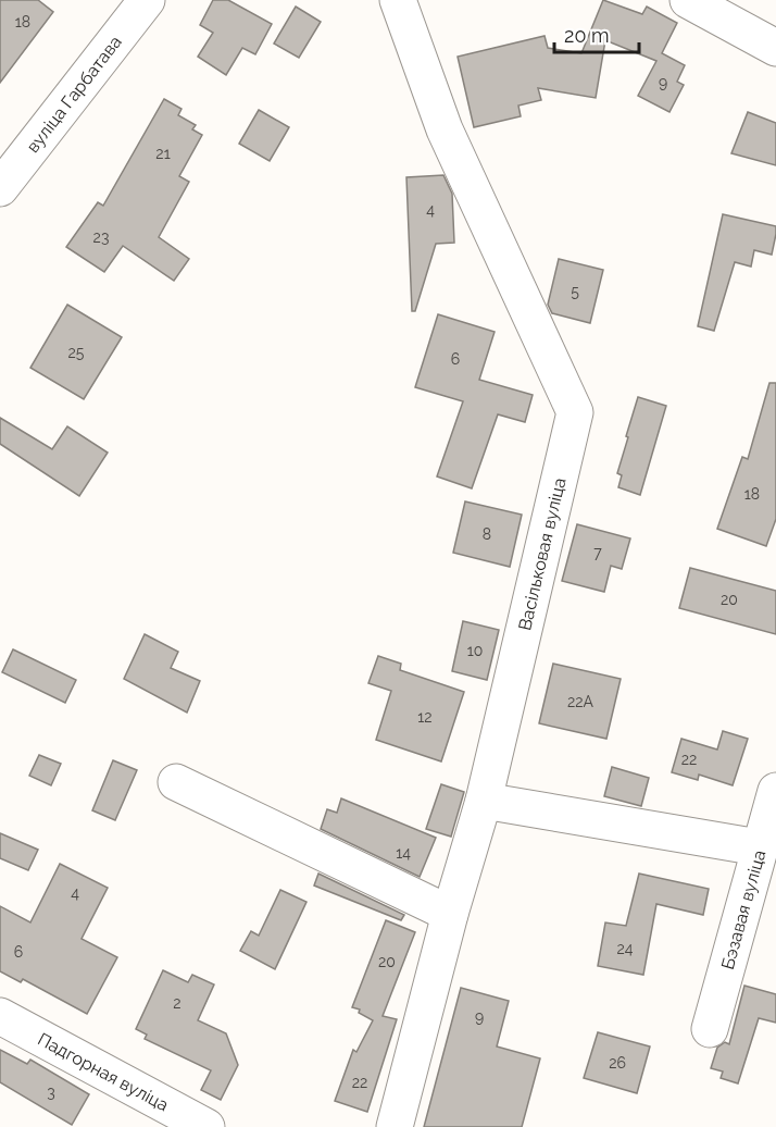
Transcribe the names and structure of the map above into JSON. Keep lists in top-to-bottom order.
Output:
{
  "streets": {
    "street": [
      "вуліца Гарбатава",
      "Васільковая вуліца",
      "Бэзавая вуліца",
      "Падгорная вуліца"
    ]
  },
  "house_numbers": [
    "18",
    "9",
    "21",
    "4",
    "23",
    "5",
    "25",
    "6",
    "18",
    "8",
    "7",
    "20",
    "10",
    "22А",
    "12",
    "22",
    "14",
    "4",
    "24",
    "6",
    "20",
    "2",
    "9",
    "26",
    "22",
    "3"
  ],
  "scale_bar": "20 m"
}
